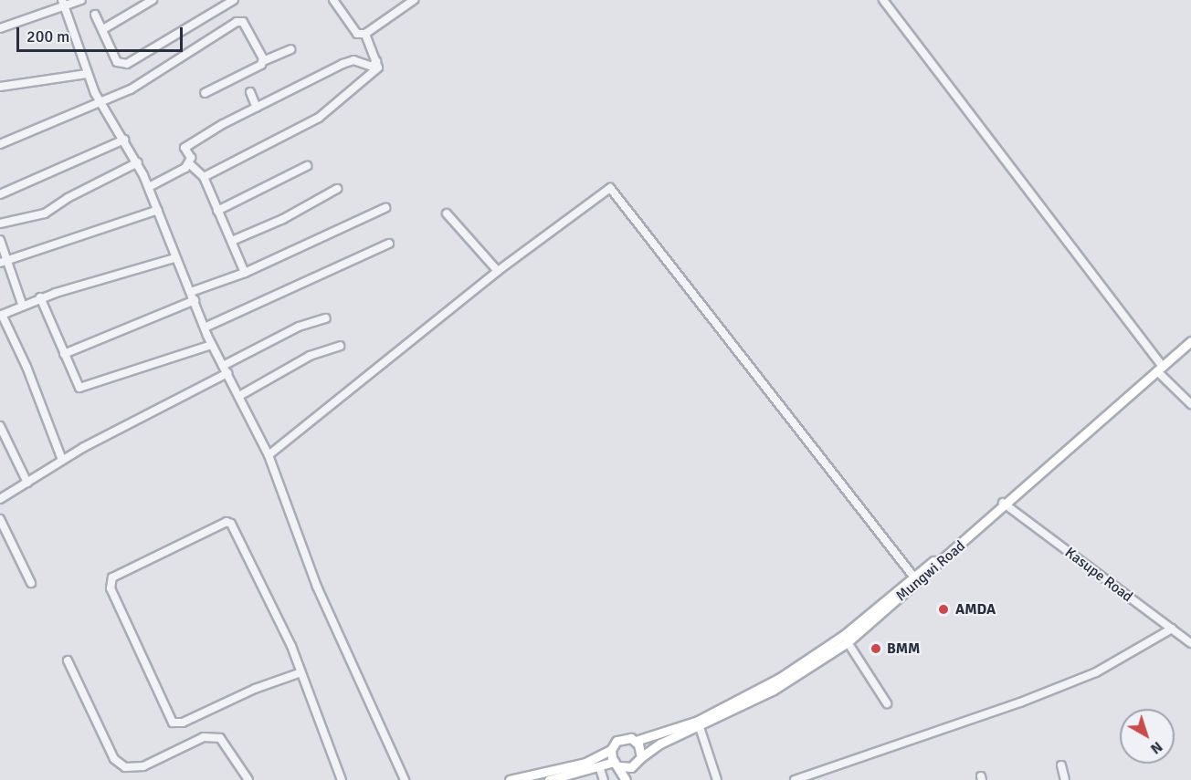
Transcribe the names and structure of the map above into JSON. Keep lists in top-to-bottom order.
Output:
{
  "streets": {
    "main road": ["Mungwi Road"],
    "street": ["Kasupe Road"]
  },
  "crossings": [
    ["Mungwi Road", "Kasupe Road"]
  ],
  "places": ["AMDA", "BMM"],
  "scale_bar": "200 m",
  "north": "bottom right"
}
